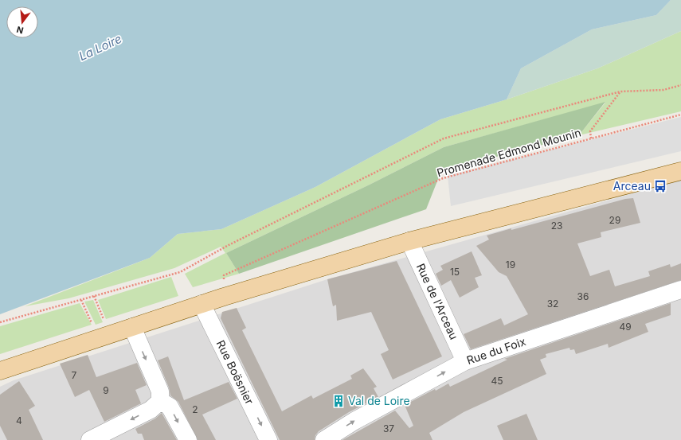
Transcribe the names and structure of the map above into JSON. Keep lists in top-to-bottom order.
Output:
{
  "streets": {
    "street": ["Rue de l'Arceau", "Rue du Foix", "Rue Boësnier"],
    "path": ["Promenade Edmond Mounin"]
  },
  "crossings": [
    ["Rue de l'Arceau", "Rue du Foix"]
  ],
  "one_way": ["Rue du Foix"],
  "water": ["La Loire"],
  "places": {
    "bus stop": ["Arceau"],
    "building": ["Val de Loire"]
  },
  "house_numbers": [
    "29",
    "23",
    "19",
    "15",
    "36",
    "32",
    "49",
    "7",
    "45",
    "9",
    "2",
    "4",
    "37"
  ],
  "north": "bottom"
}
